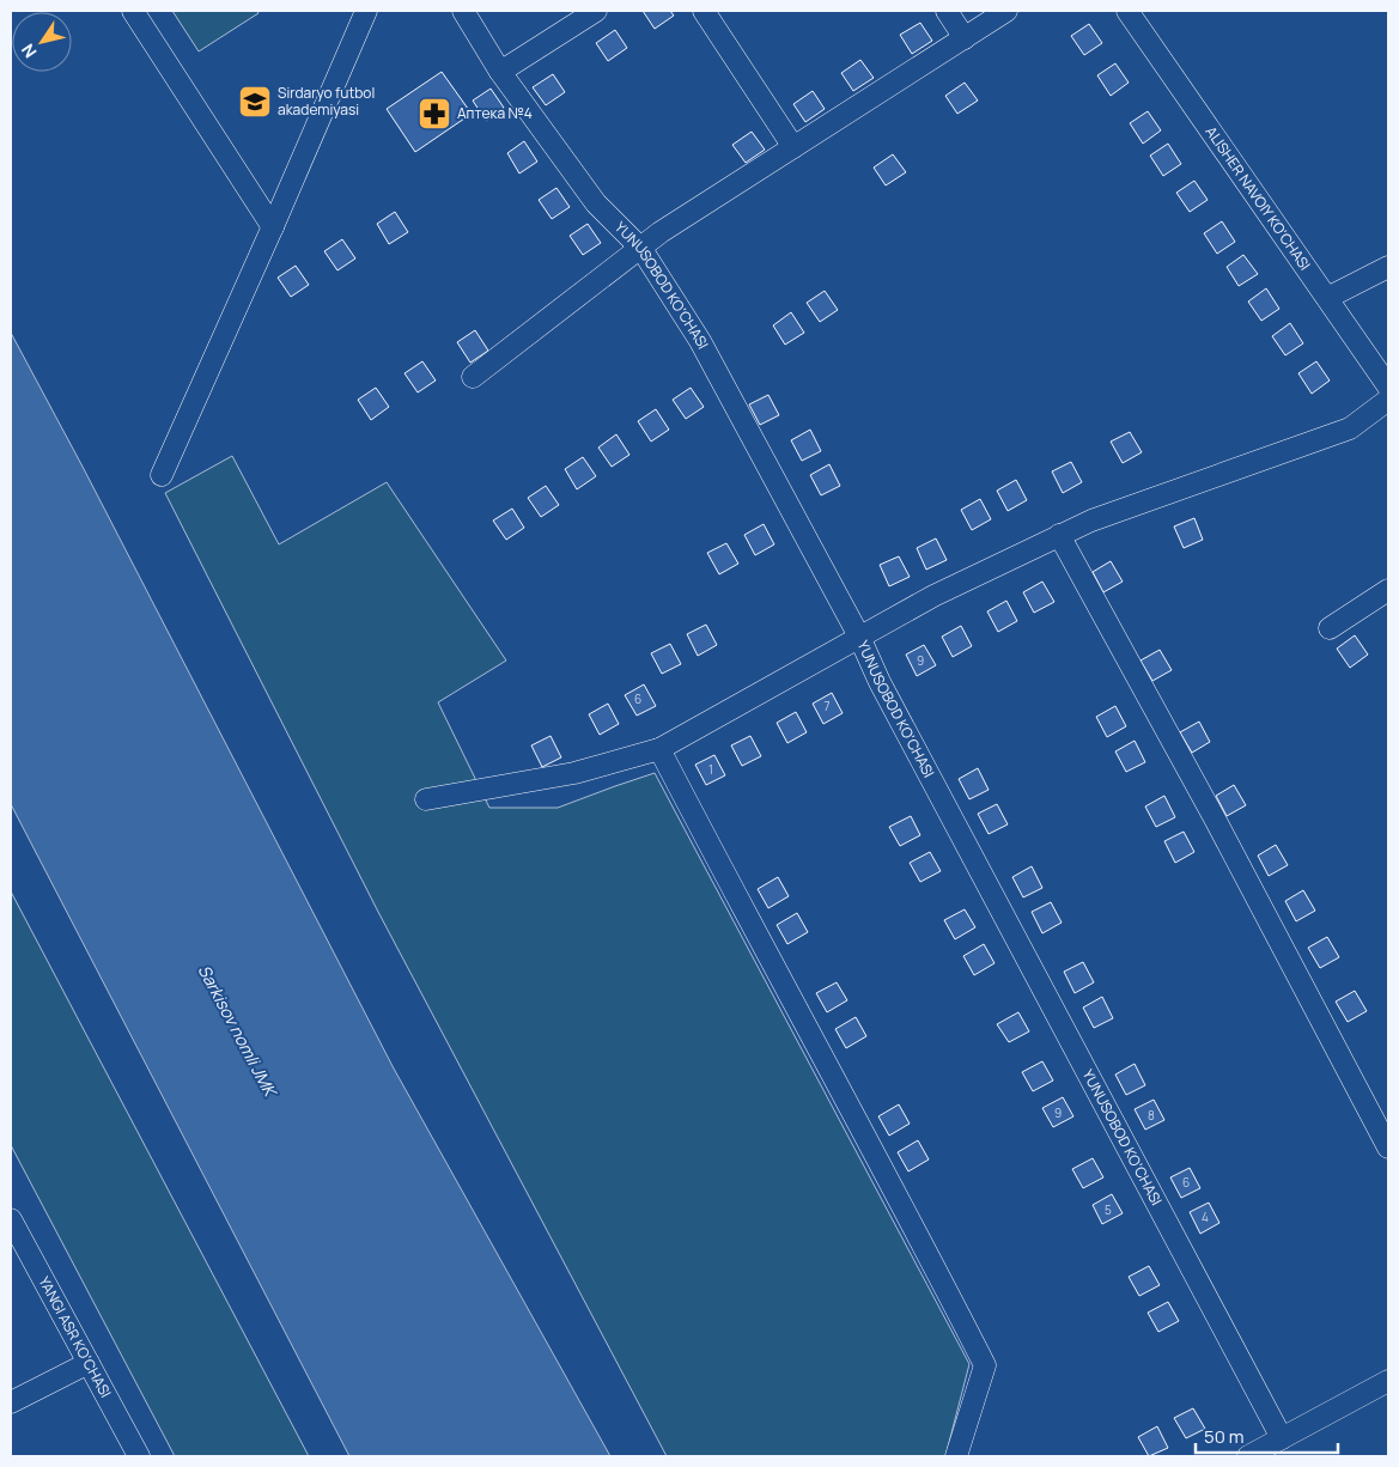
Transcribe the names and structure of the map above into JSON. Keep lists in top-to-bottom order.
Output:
{
  "streets": {
    "street": ["ALISHER NAVOIY KO'CHASI", "YUNUSOBOD KO'CHASI", "YANGI ASR KO'CHASI"]
  },
  "water": ["Sarkisov nomli JMK"],
  "places": {
    "school or university": ["Sirdaryo futbol akademiyasi"],
    "pharmacy": ["Аптека №4"]
  },
  "house_numbers": [
    "9",
    "6",
    "7",
    "1",
    "9",
    "8",
    "6",
    "5",
    "4"
  ],
  "scale_bar": "50 m",
  "north": "bottom left"
}
